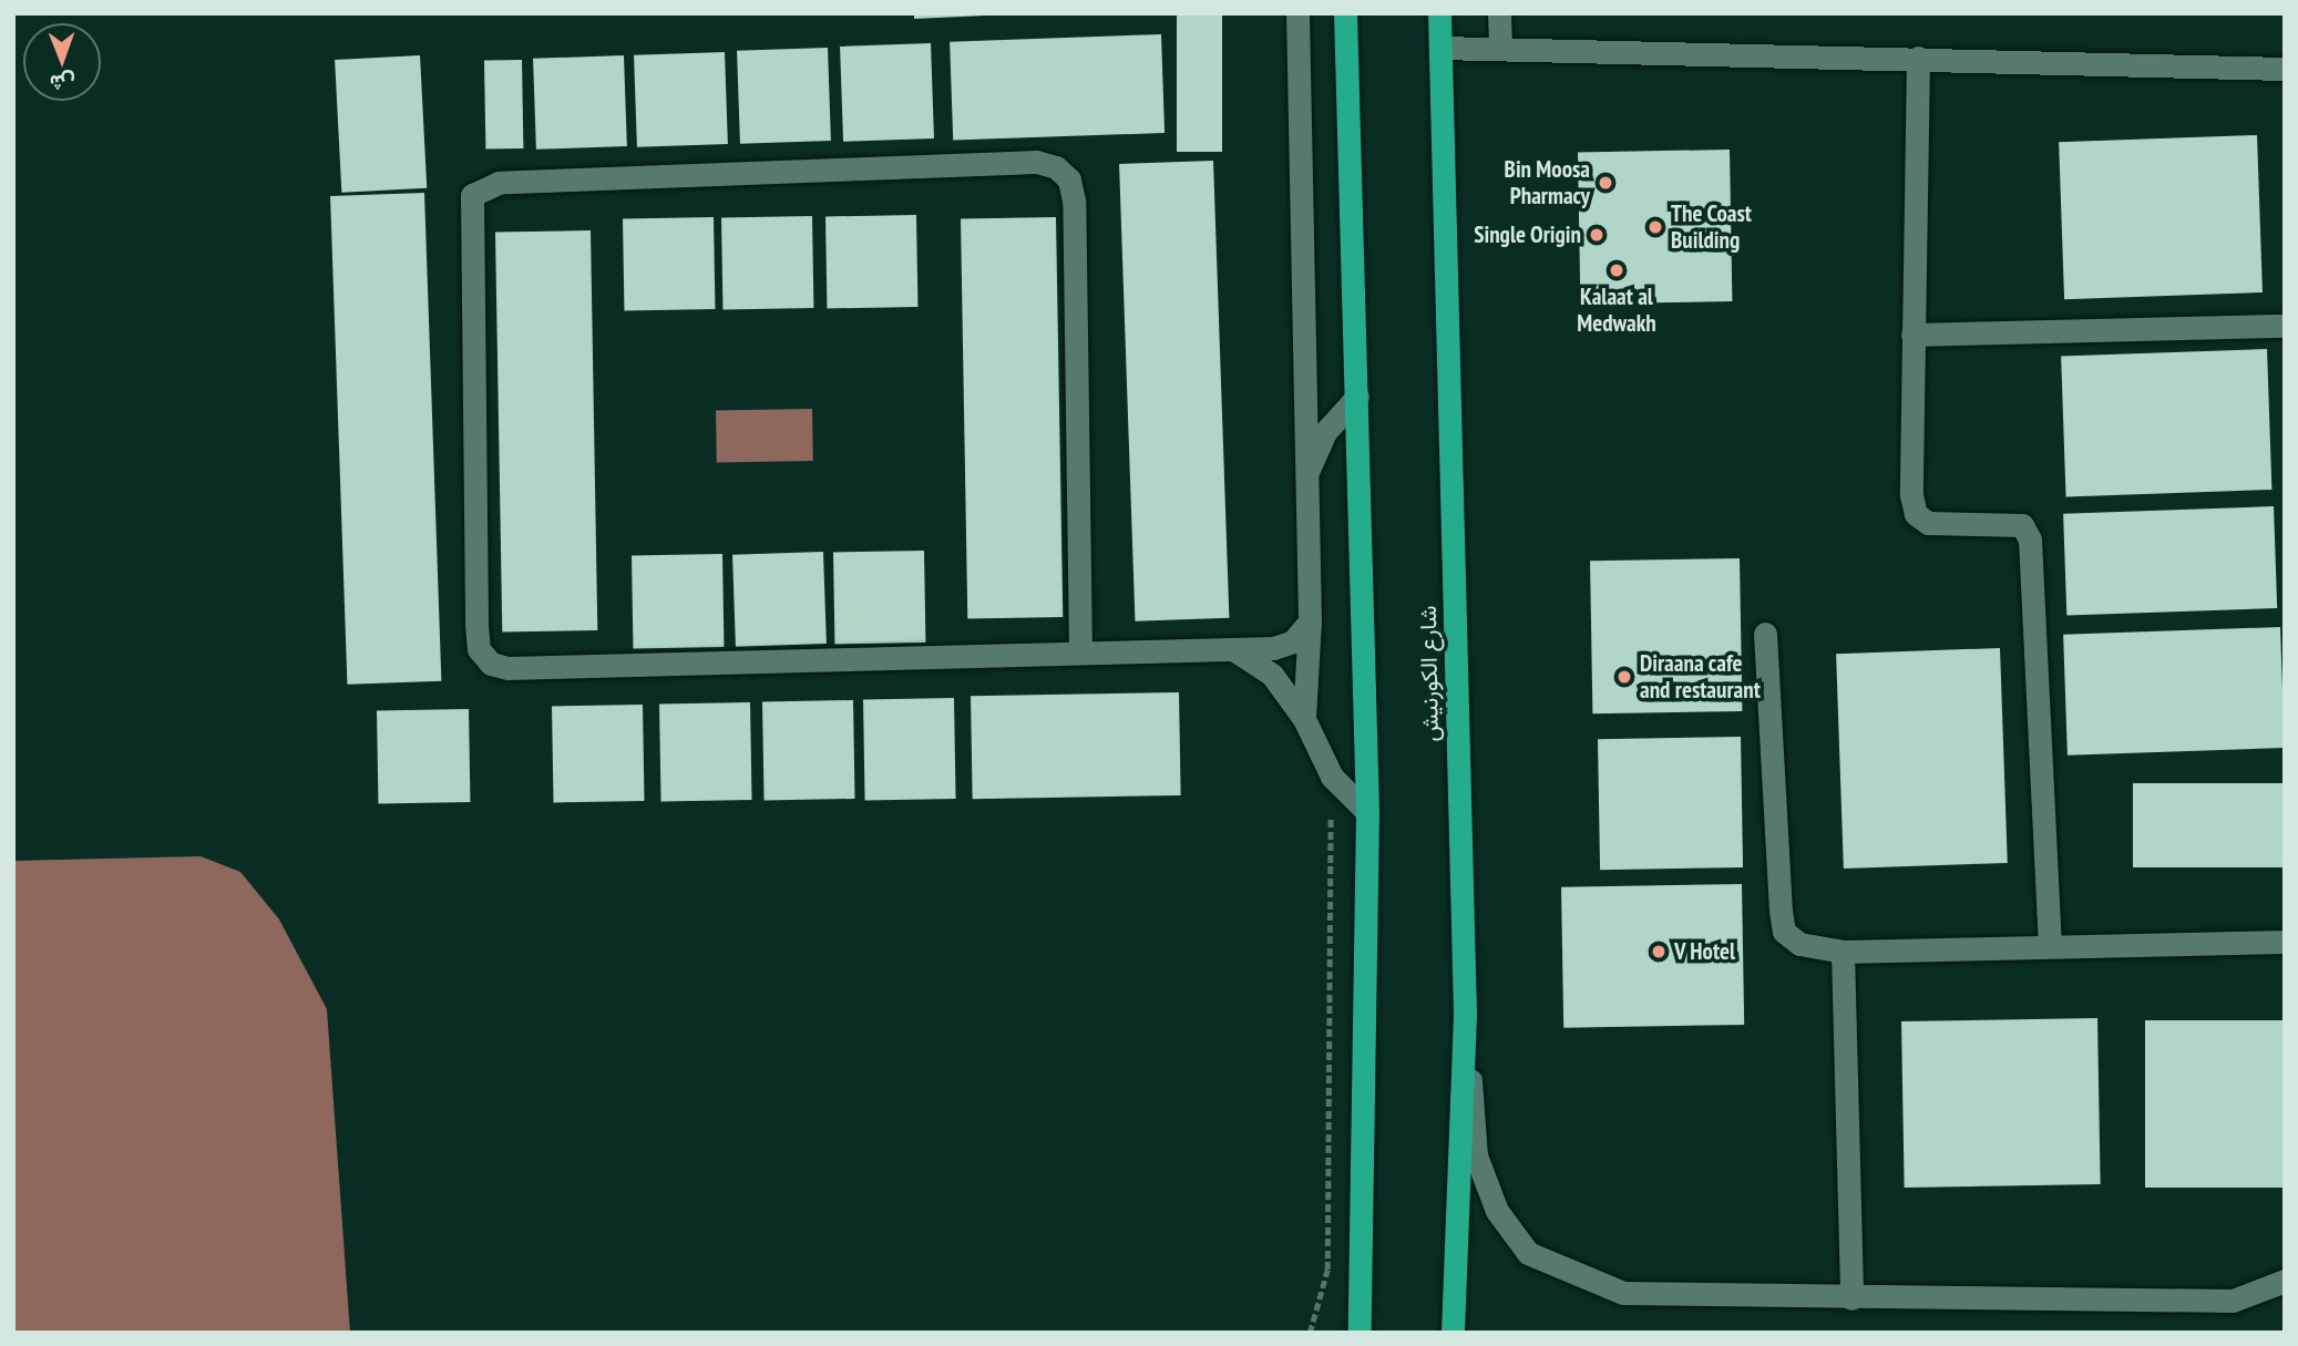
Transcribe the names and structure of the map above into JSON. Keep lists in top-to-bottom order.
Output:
{
  "streets": {
    "highway": ["شارع الكورنيش"]
  },
  "places": [
    "Bin Moosa Pharmacy",
    "The Coast Building",
    "Single Origin",
    "Kalaat al Medwakh",
    "Diraana cafe and restaurant",
    "V Hotel"
  ],
  "north": "bottom"
}
